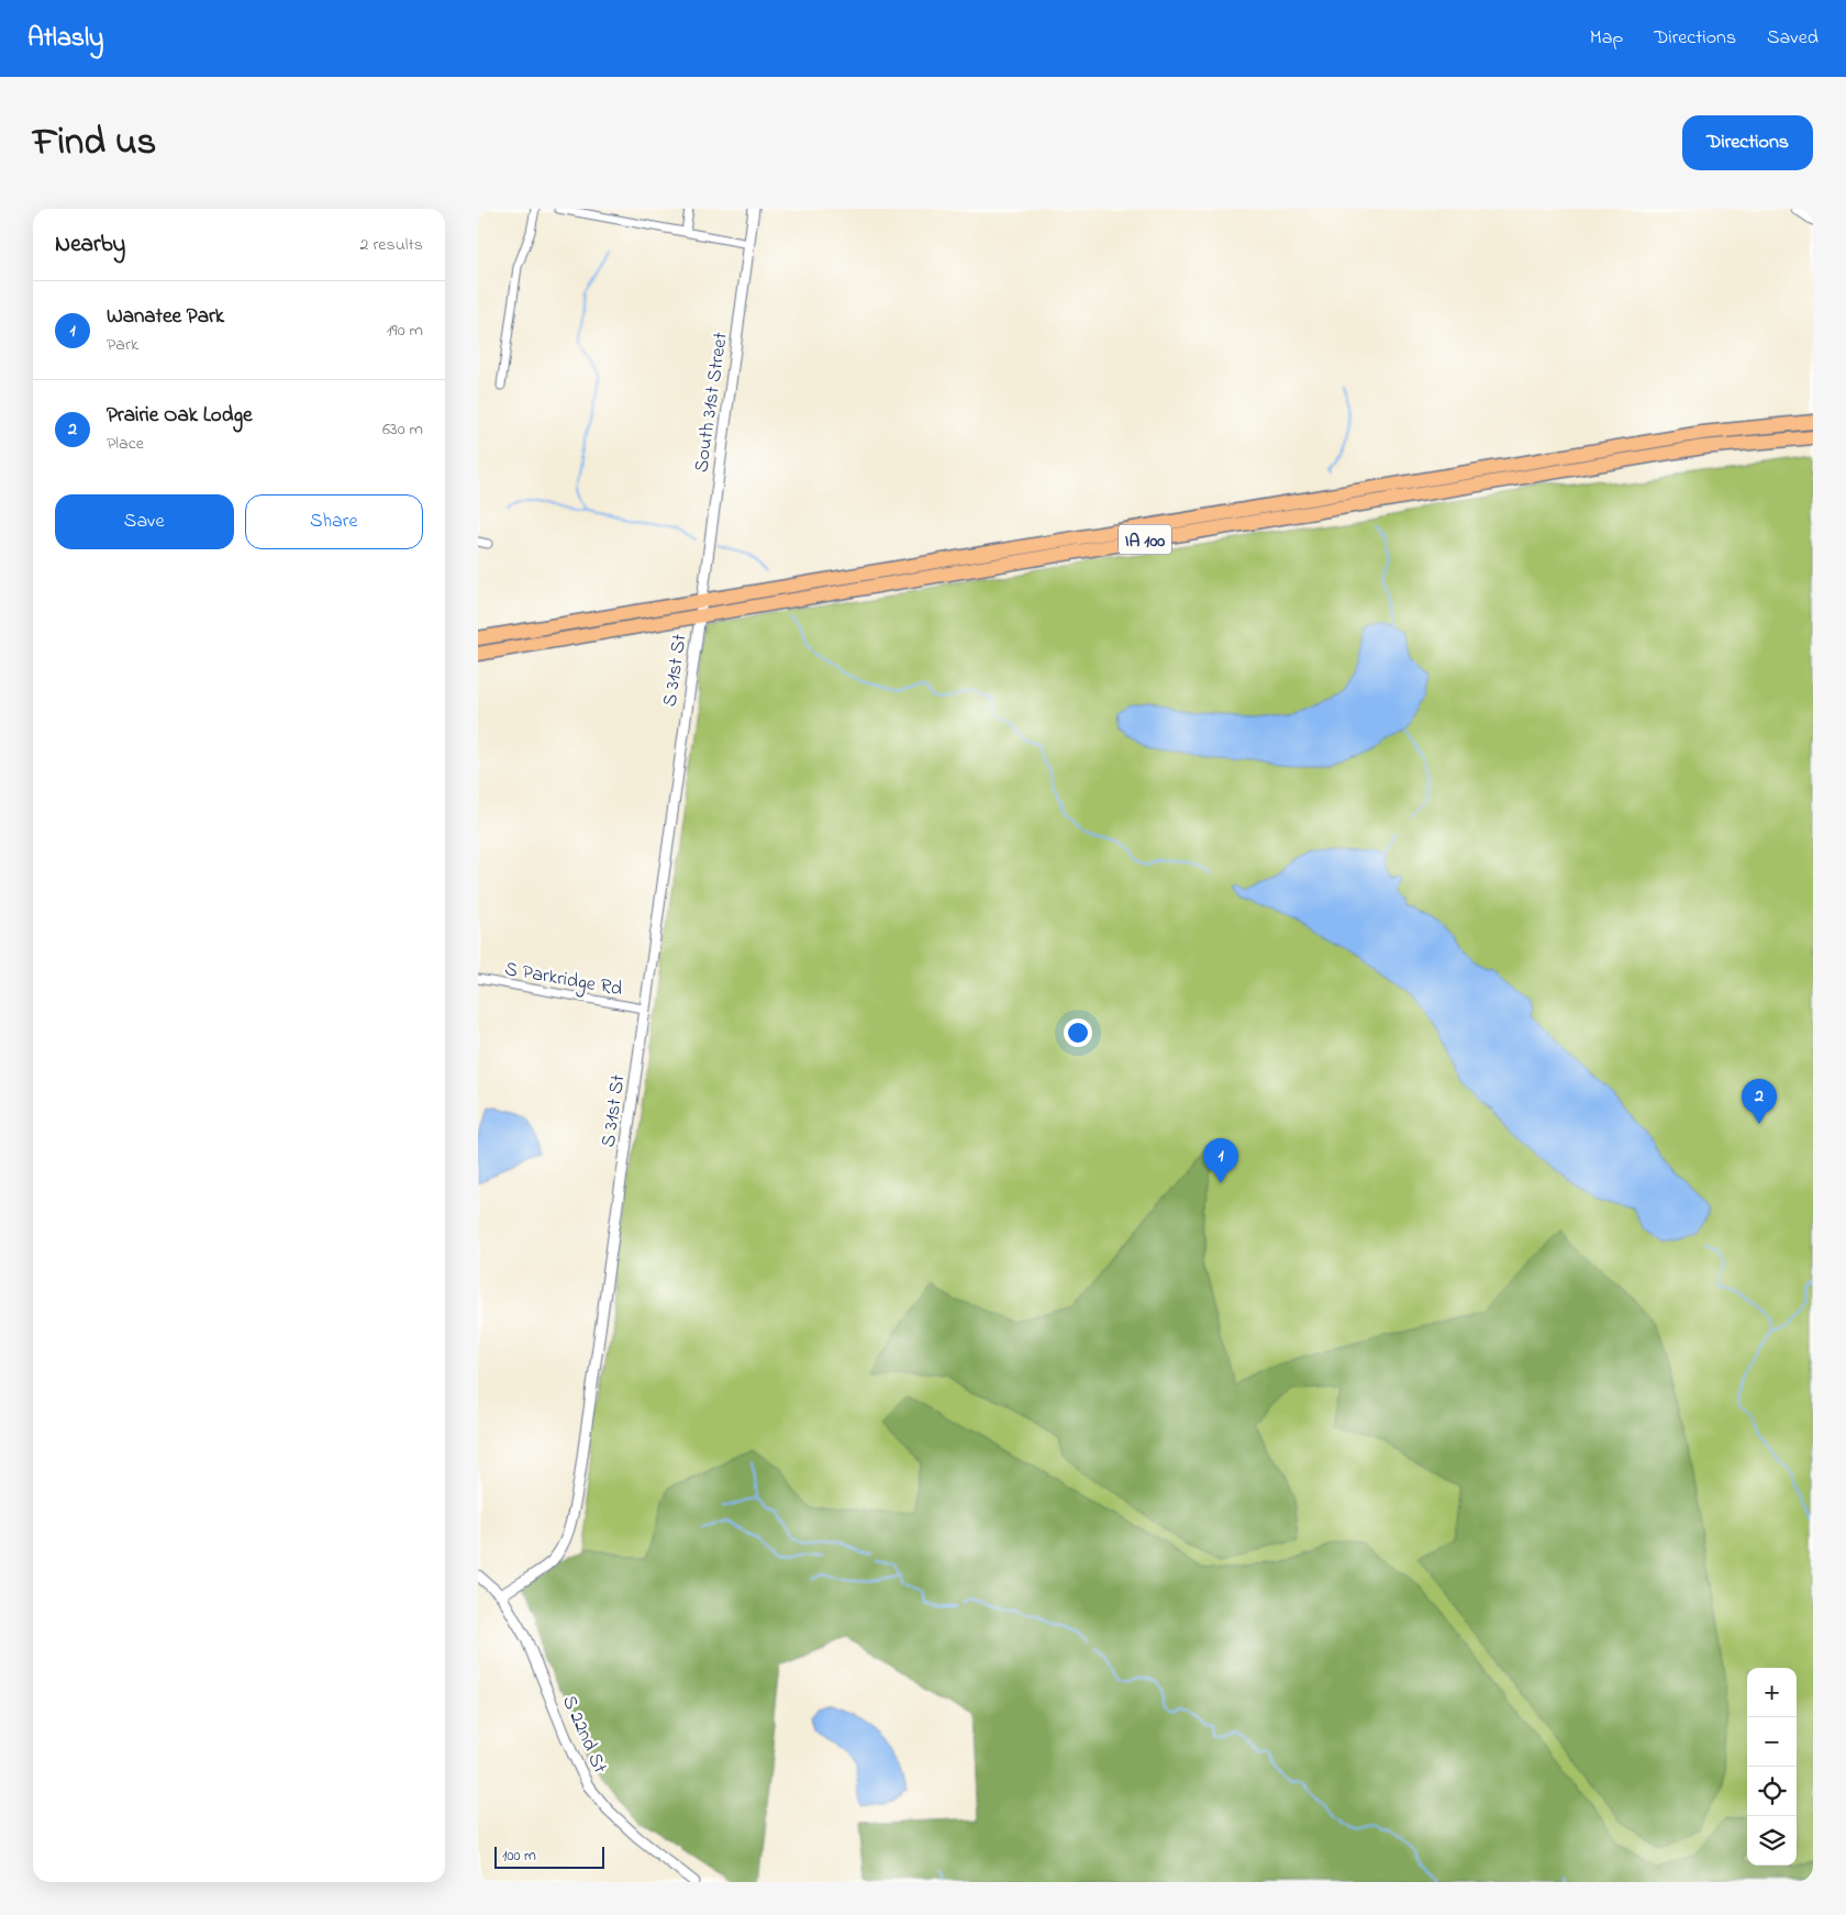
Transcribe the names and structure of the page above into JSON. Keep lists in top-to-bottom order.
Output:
{
  "streets": {
    "highway": ["IA 100"],
    "street": [
      "South 31st Street",
      "S 31st St",
      "S Parkridge Rd",
      "S 22nd St"
    ]
  },
  "crossings": [
    ["South 31st Street", "IA 100"],
    ["South 31st Street", "S 31st St"],
    ["IA 100", "S 31st St"],
    ["S 31st St", "S Parkridge Rd"],
    ["S 31st St", "S 22nd St"]
  ],
  "scale_bar": "100 m",
  "page": {
    "header": "Atlasly",
    "nav": ["Map", "Directions", "Saved"],
    "title": "Find us",
    "buttons": [
      "Directions",
      ["Save", "Share"]
    ],
    "heading": ["Nearby", "2 results"],
    "list": [
      {
        "mark": "1",
        "name": "Wanatee Park",
        "note": "Park",
        "value": "190 m"
      },
      {
        "mark": "2",
        "name": "Prairie Oak Lodge",
        "note": "Place",
        "value": "630 m"
      }
    ],
    "pins": ["2", "1"],
    "map_buttons": ["+", "−"],
    "scale": "100 m"
  }
}
